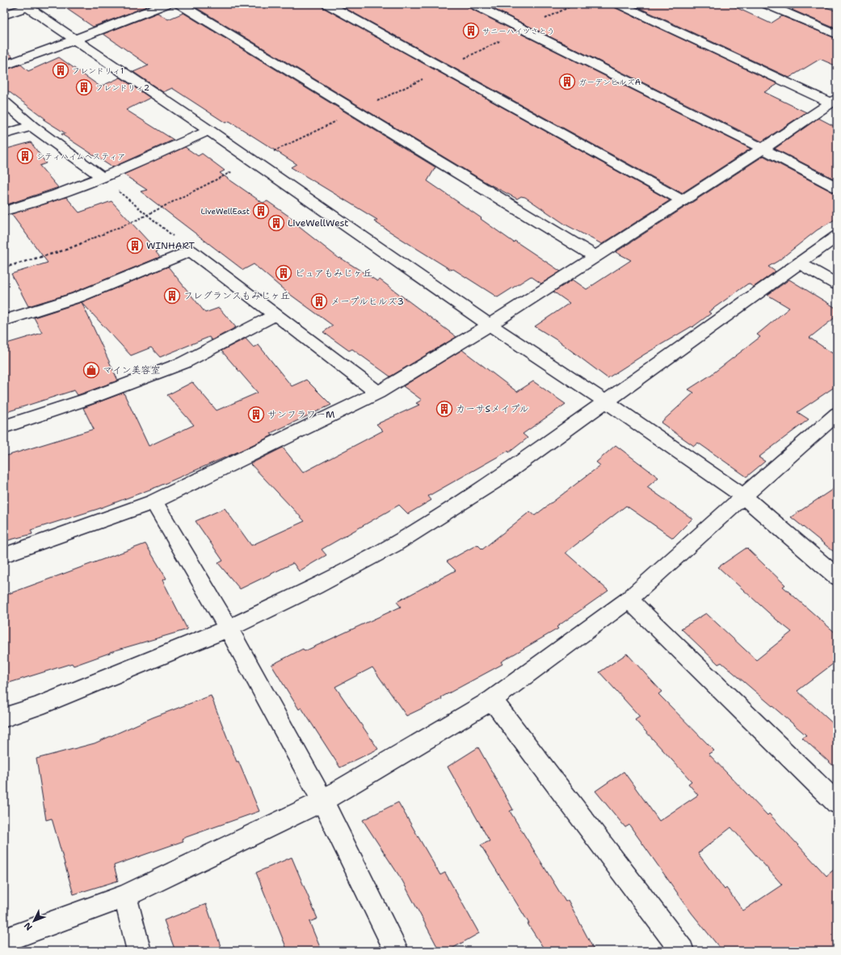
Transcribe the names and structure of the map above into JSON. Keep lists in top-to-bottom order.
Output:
{
  "places": {
    "building": [
      "サニーハイツさとう",
      "フレンドリィ1",
      "ガーデンヒルズA",
      "フレンドリィ2",
      "シティハイムヘスティア",
      "LiveWellEast",
      "LiveWellWest",
      "WINHART",
      "ピュアもみじヶ丘",
      "フレグランスもみじヶ丘",
      "メープルヒルズ3",
      "カーサSメイプル",
      "サンフラワーM"
    ],
    "shop": ["マイン美容室"]
  },
  "north": "bottom left"
}
